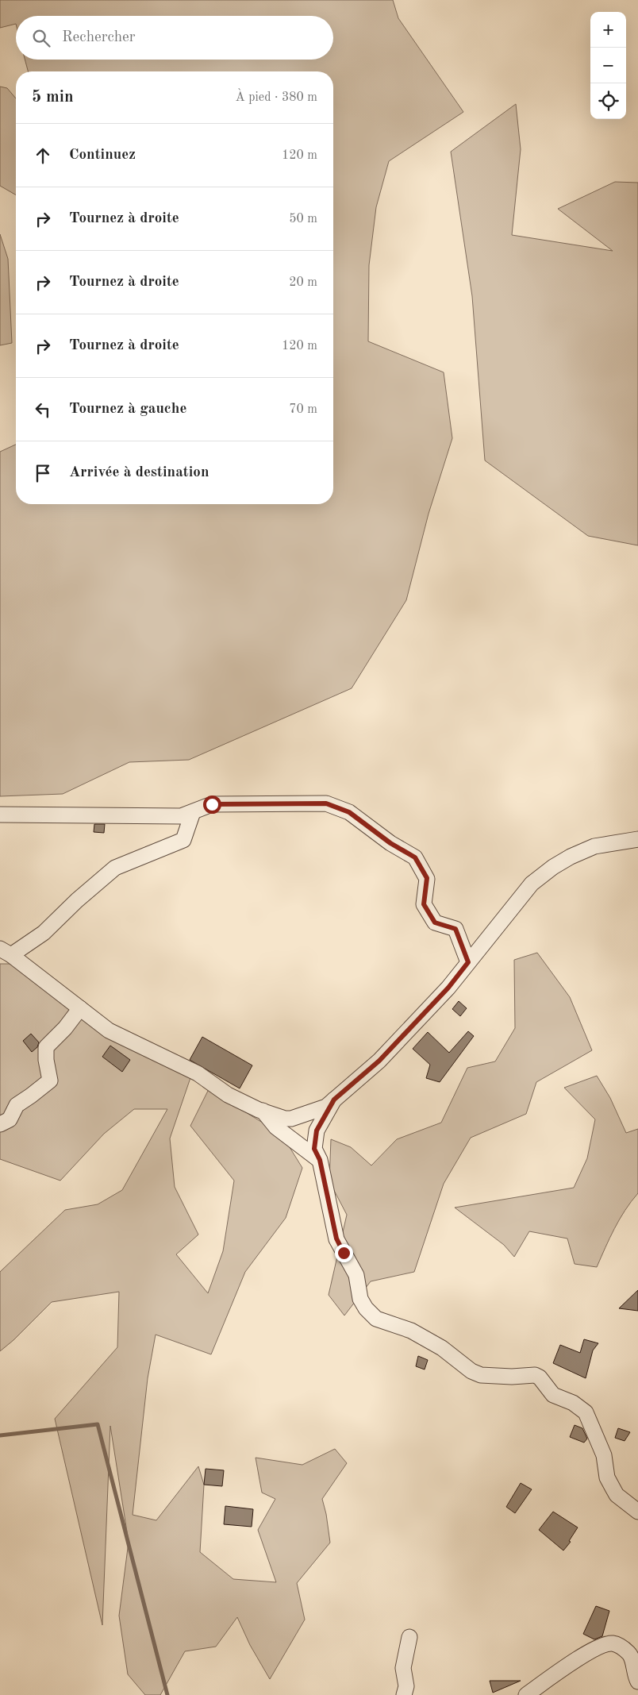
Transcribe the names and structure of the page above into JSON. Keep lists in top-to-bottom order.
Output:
{
  "page": {
    "map_buttons": ["+", "−"],
    "search": "Rechercher",
    "heading": ["5 min", "À pied · 380 m"],
    "list": [
      ["Continuez", "120 m"],
      ["Tournez à droite", "50 m"],
      ["Tournez à droite", "20 m"],
      ["Tournez à droite", "120 m"],
      ["Tournez à gauche", "70 m"],
      "Arrivée à destination"
    ]
  }
}
